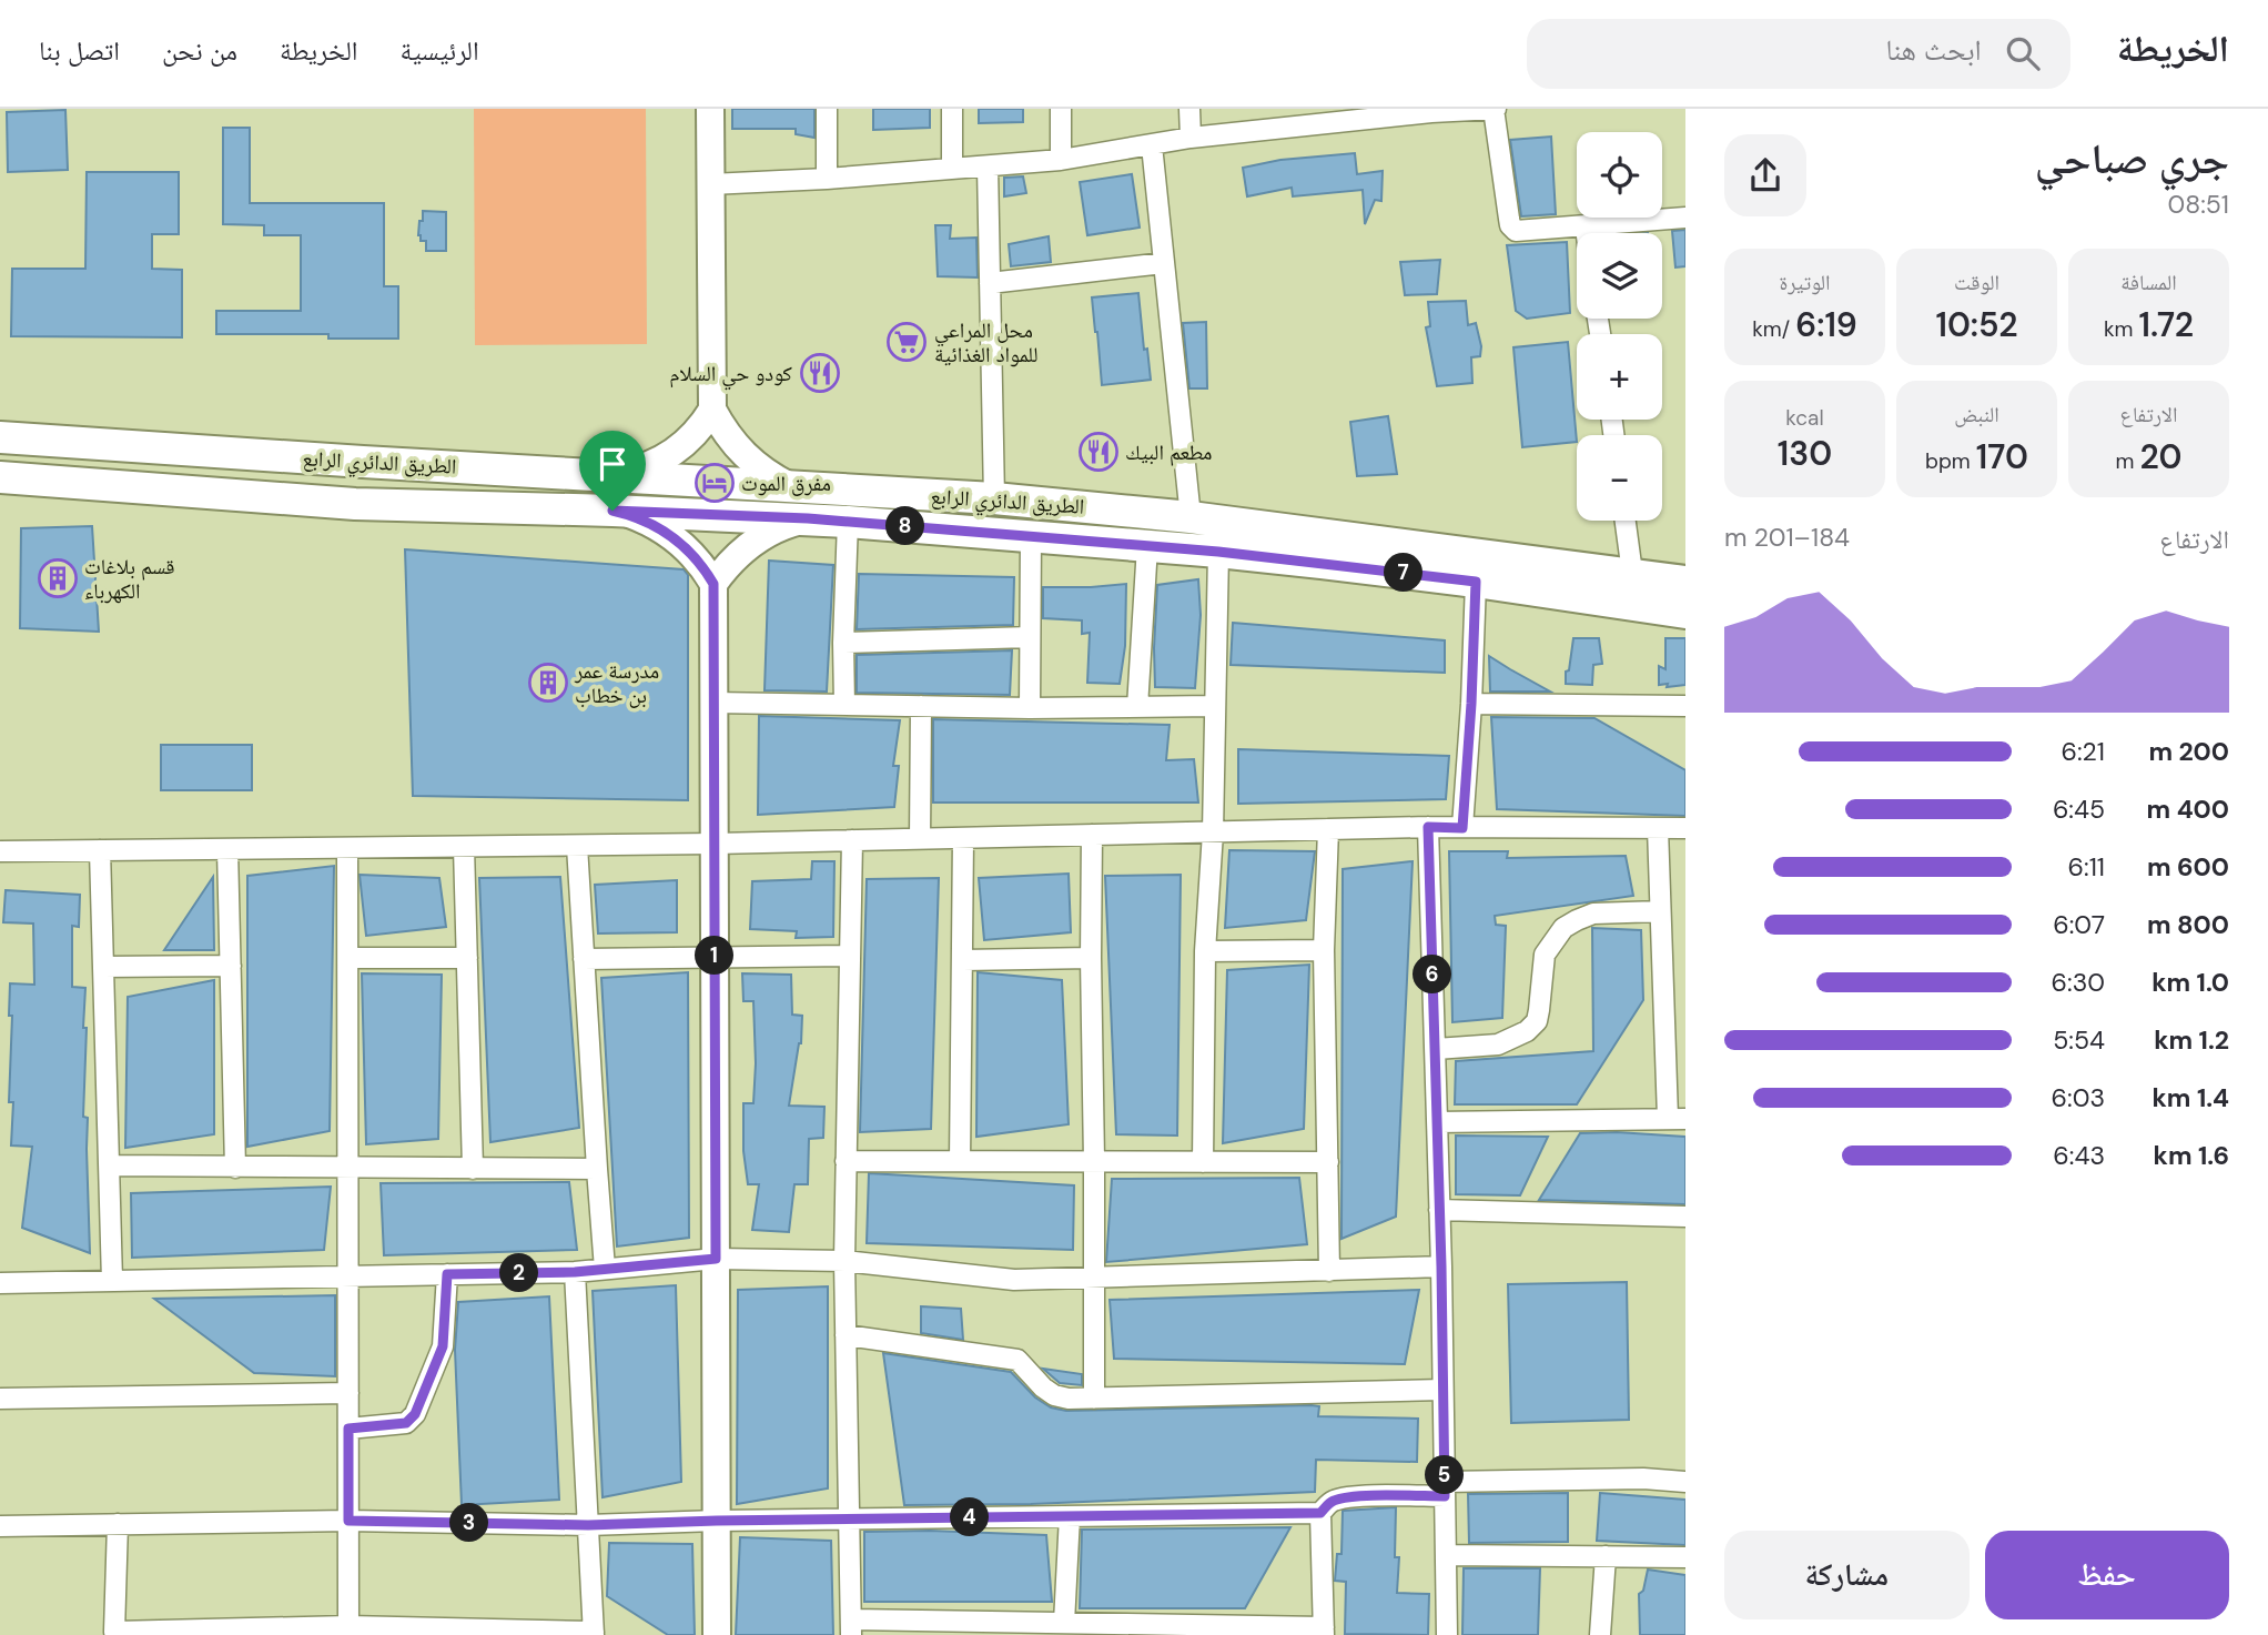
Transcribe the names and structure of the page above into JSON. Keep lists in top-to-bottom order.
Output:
{
  "streets": {
    "main road": ["الطريق الدائري الرابع"]
  },
  "places": {
    "supermarket": ["محل المراعي للمواد الغذائية"],
    "restaurant": ["كودو حي السلام", "مطعم البيك"],
    "hotel": ["مفرق الموت"],
    "building": ["قسم بلاغات الكهرباء", "مدرسة عمر بن خطاب"]
  },
  "page": {
    "header": "الخريطة",
    "search": "ابحث هنا",
    "nav": [
      "الرئيسية",
      "الخريطة",
      "من نحن",
      "اتصل بنا"
    ],
    "heading": ["جري صباحي", "08:51"],
    "map_buttons": ["+", "−"],
    "stats": [
      ["المسافة", "1.72 km"],
      ["الوقت", "10:52"],
      ["الوتيرة", "6:19 /km"],
      ["الارتفاع", "20 m"],
      ["النبض", "170 bpm"],
      ["kcal", "130"]
    ],
    "chart": ["الارتفاع", "184–201 m"],
    "pins": [
      "8",
      "7",
      "1",
      "6",
      "2",
      "5",
      "4",
      "3"
    ],
    "list": [
      {
        "name": "200 m",
        "note": "6:21"
      },
      {
        "name": "400 m",
        "note": "6:45"
      },
      {
        "name": "600 m",
        "note": "6:11"
      },
      {
        "name": "800 m",
        "note": "6:07"
      },
      {
        "name": "1.0 km",
        "note": "6:30"
      },
      {
        "name": "1.2 km",
        "note": "5:54"
      },
      {
        "name": "1.4 km",
        "note": "6:03"
      },
      {
        "name": "1.6 km",
        "note": "6:43"
      }
    ],
    "buttons": ["حفظ", "مشاركة"]
  }
}
